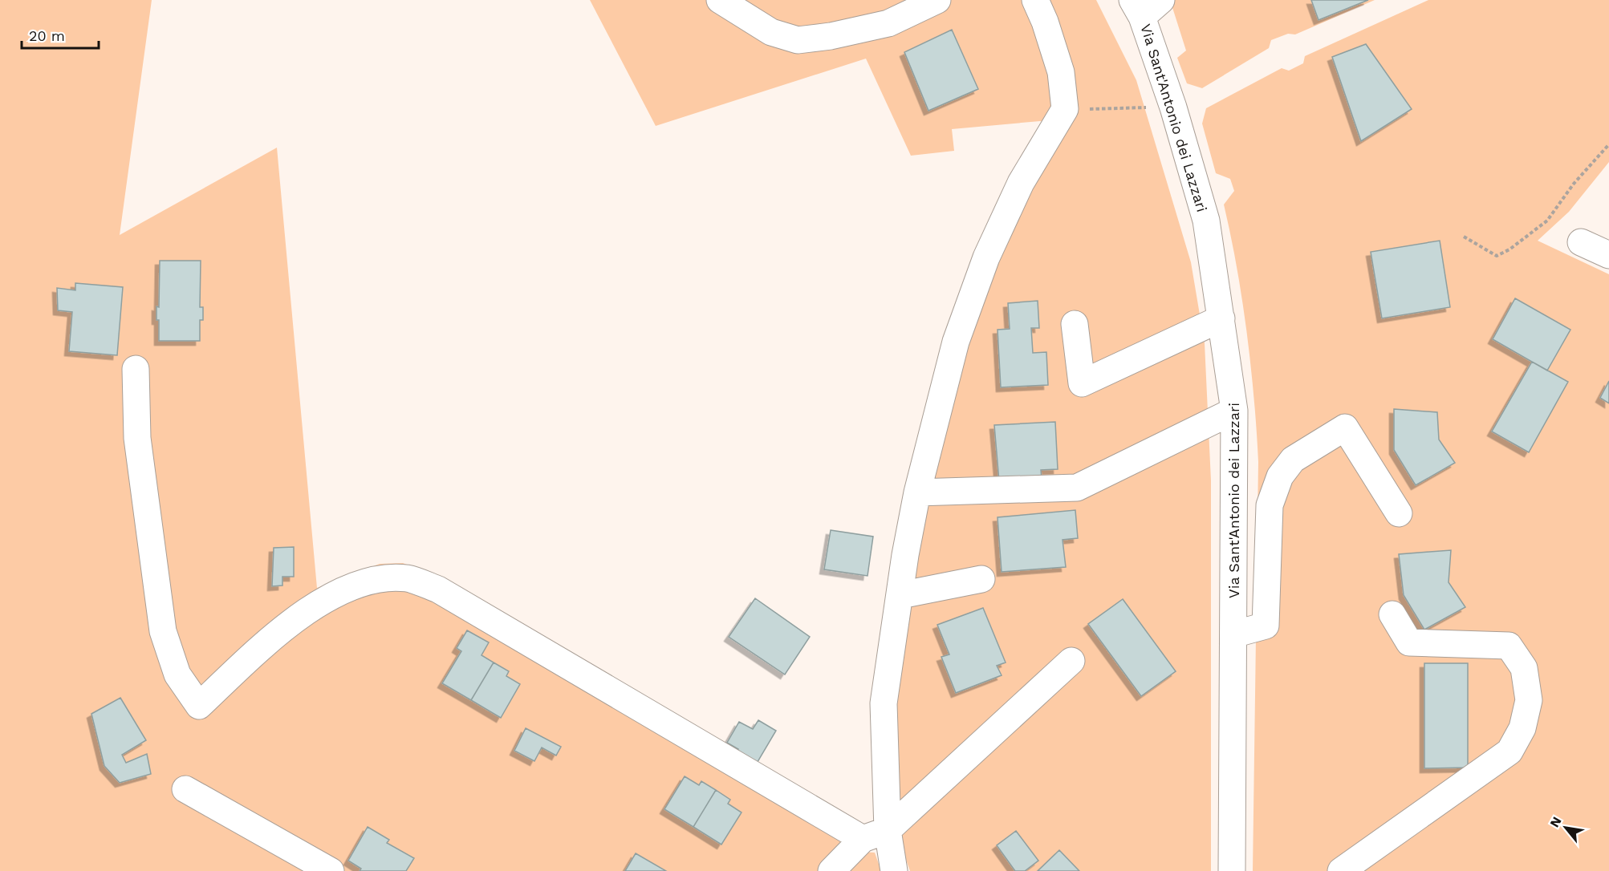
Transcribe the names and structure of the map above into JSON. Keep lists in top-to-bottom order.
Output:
{
  "streets": {
    "street": ["Via Sant'Antonio dei Lazzari"]
  },
  "scale_bar": "20 m",
  "north": "top left"
}
